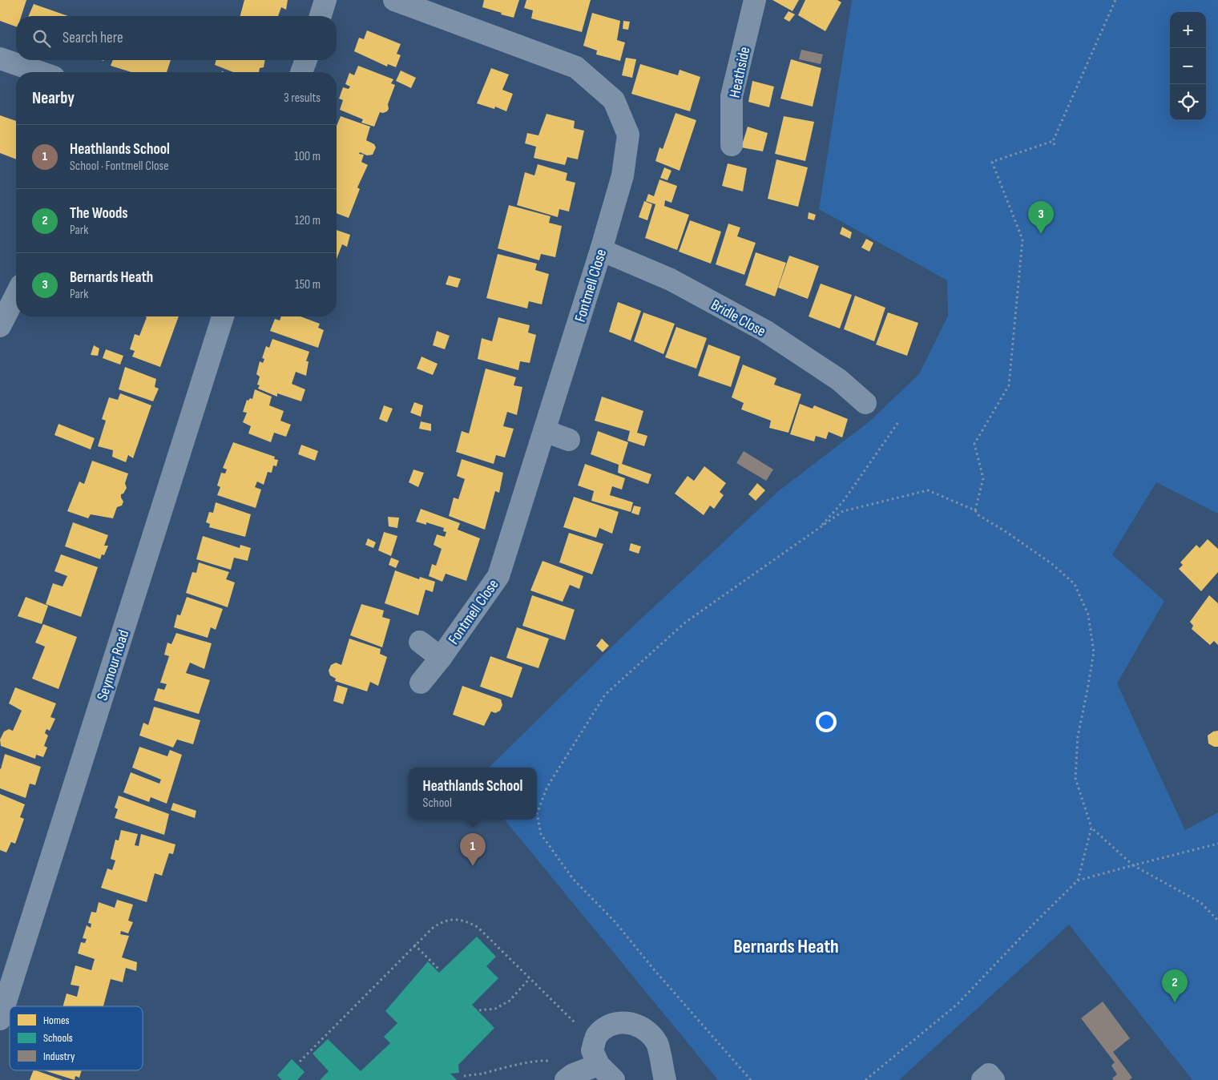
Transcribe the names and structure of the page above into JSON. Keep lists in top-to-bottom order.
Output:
{
  "streets": {
    "street": [
      "Heathside",
      "Fontmell Close",
      "Bridle Close",
      "Seymour Road"
    ]
  },
  "crossings": [
    ["Fontmell Close", "Bridle Close"]
  ],
  "districts": ["Bernards Heath"],
  "legend": ["Homes", "Schools", "Industry"],
  "page": {
    "map_buttons": ["+", "−"],
    "search": "Search here",
    "heading": ["Nearby", "3 results"],
    "list": [
      {
        "mark": "1",
        "name": "Heathlands School",
        "note": "School · Fontmell Close",
        "value": "100 m"
      },
      {
        "mark": "2",
        "name": "The Woods",
        "note": "Park",
        "value": "120 m"
      },
      {
        "mark": "3",
        "name": "Bernards Heath",
        "note": "Park",
        "value": "150 m"
      }
    ],
    "pins": ["3", "1", "2"],
    "popup": ["Heathlands School", "School"]
  }
}
